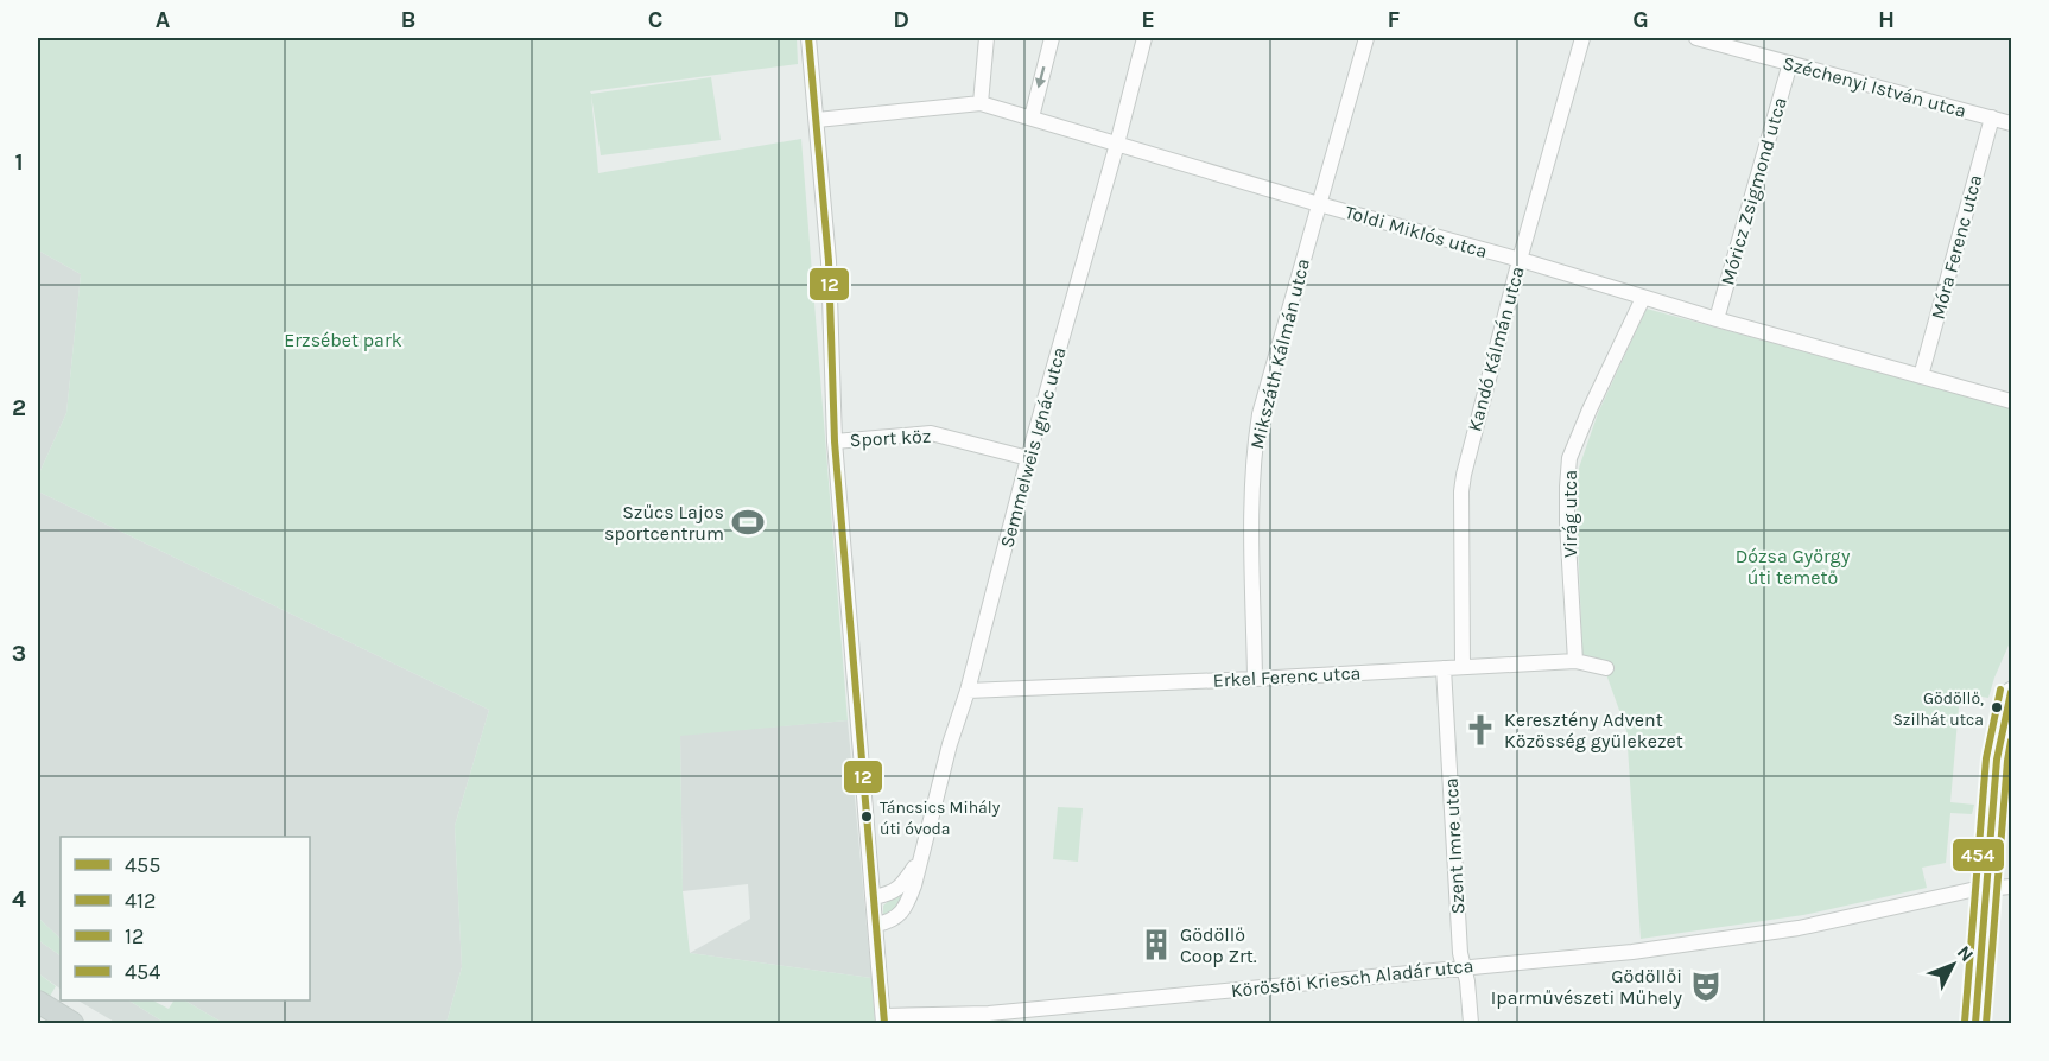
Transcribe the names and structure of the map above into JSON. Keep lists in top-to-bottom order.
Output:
{
  "streets": {
    "street": [
      "Széchenyi István utca",
      "Móricz Zsigmond utca",
      "Toldi Miklós utca",
      "Móra Ferenc utca",
      "Kandó Kálmán utca",
      "Mikszáth Kálmán utca",
      "Sport köz",
      "Semmelweis Ignác utca",
      "Virág utca",
      "Erkel Ferenc utca",
      "Szent Imre utca",
      "Körösfői Kriesch Aladár utca"
    ]
  },
  "crossings": [
    ["Széchenyi István utca", "Móricz Zsigmond utca"],
    ["Széchenyi István utca", "Móra Ferenc utca"],
    ["Móricz Zsigmond utca", "Toldi Miklós utca"],
    ["Toldi Miklós utca", "Móra Ferenc utca"],
    ["Toldi Miklós utca", "Kandó Kálmán utca"],
    ["Toldi Miklós utca", "Mikszáth Kálmán utca"],
    ["Toldi Miklós utca", "Semmelweis Ignác utca"],
    ["Toldi Miklós utca", "Virág utca"],
    ["Kandó Kálmán utca", "Erkel Ferenc utca"],
    ["Mikszáth Kálmán utca", "Erkel Ferenc utca"],
    ["Sport köz", "Semmelweis Ignác utca"],
    ["Semmelweis Ignác utca", "Erkel Ferenc utca"],
    ["Virág utca", "Erkel Ferenc utca"],
    ["Erkel Ferenc utca", "Szent Imre utca"],
    ["Szent Imre utca", "Körösfői Kriesch Aladár utca"]
  ],
  "parks": ["Erzsébet park", "Dózsa György úti temető"],
  "places": {
    "sports": ["Szűcs Lajos sportcentrum"],
    "other": ["Gödöllő, Szilhát utca", "Táncsics Mihály úti óvoda"],
    "church": ["Keresztény Advent Közösség gyülekezet"],
    "building": ["Gödöllő Coop Zrt."],
    "theatre": ["Gödöllői Iparművészeti Műhely"]
  },
  "lines": [
    "transit line 12",
    "transit line 454",
    "transit line 455",
    "transit line 412"
  ],
  "legend": [
    "455",
    "412",
    "12",
    "454"
  ],
  "north": "top right",
  "grid": {
    "columns": [
      "A",
      "B",
      "C",
      "D",
      "E",
      "F",
      "G",
      "H"
    ],
    "rows": [
      "1",
      "2",
      "3",
      "4"
    ]
  }
}
